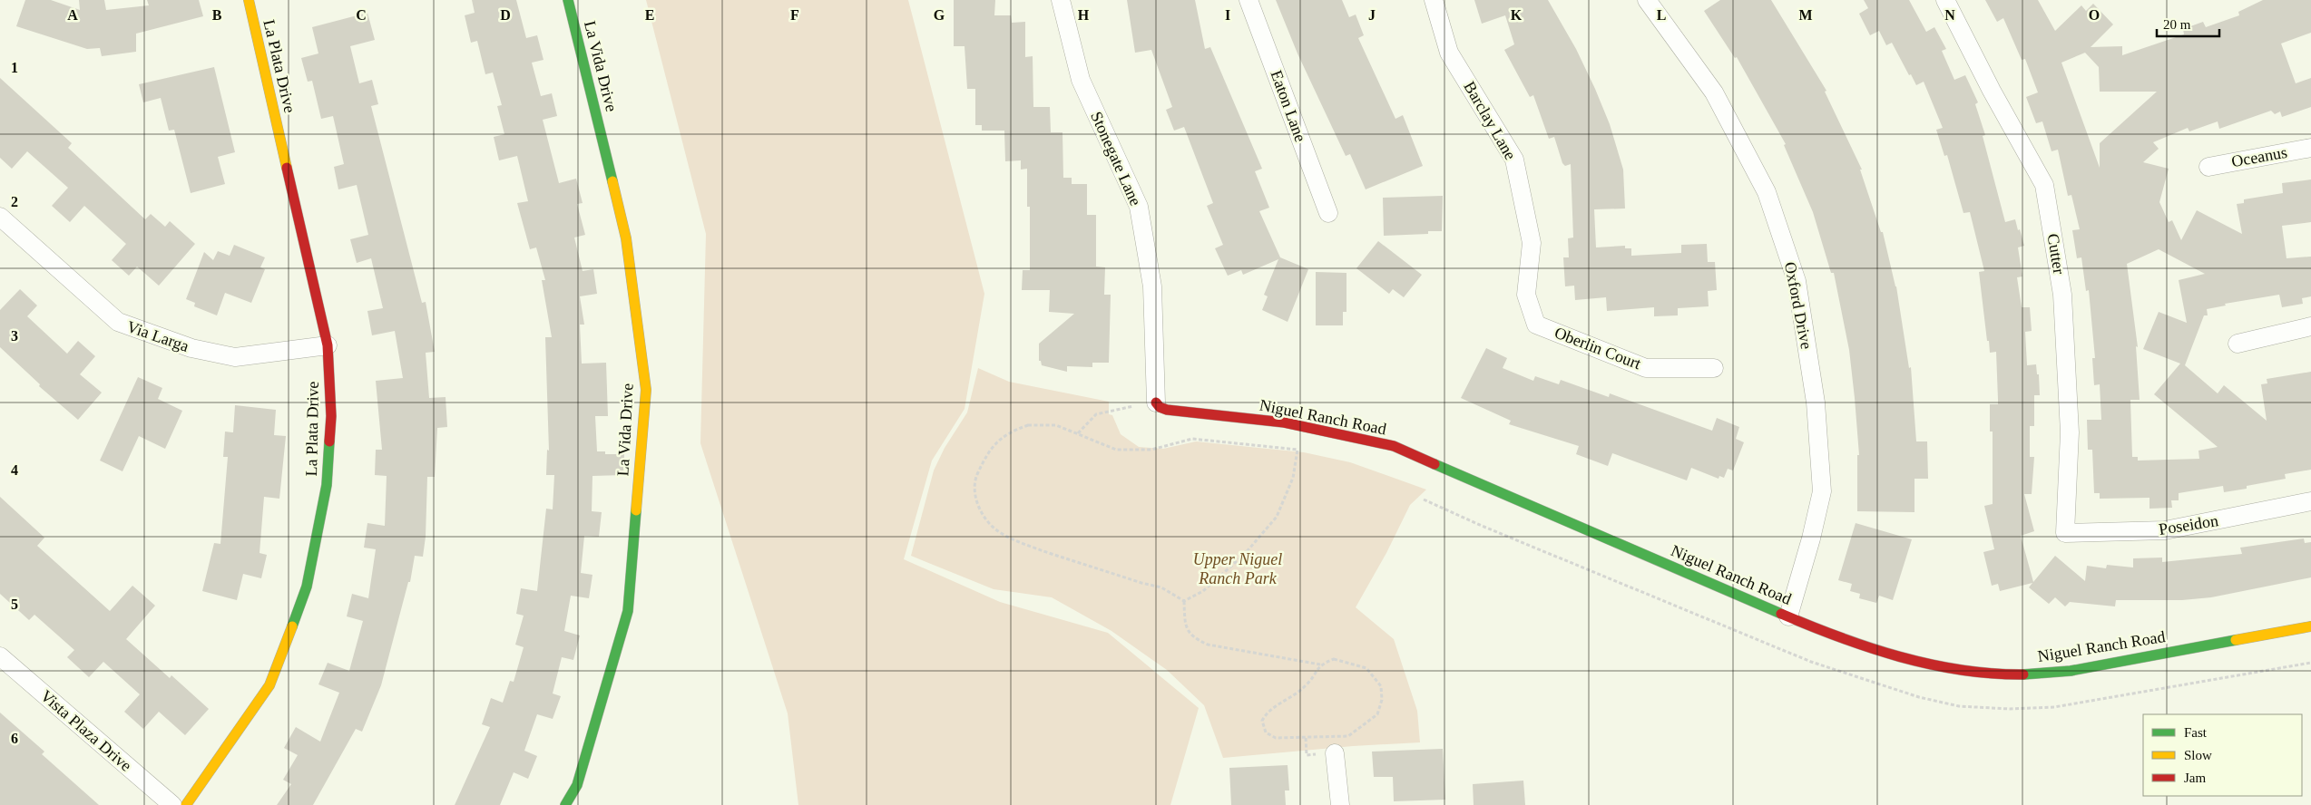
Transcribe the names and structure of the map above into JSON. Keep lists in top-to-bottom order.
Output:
{
  "streets": {
    "street": [
      "La Plata Drive",
      "La Vida Drive",
      "Eaton Lane",
      "Barclay Lane",
      "Oceanus",
      "Stonegate Lane",
      "Cutter",
      "Oxford Drive",
      "Via Larga",
      "Oberlin Court",
      "Niguel Ranch Road",
      "Poseidon",
      "Vista Plaza Drive"
    ]
  },
  "crossings": [
    ["La Plata Drive", "Via Larga"],
    ["Barclay Lane", "Oberlin Court"],
    ["Stonegate Lane", "Niguel Ranch Road"],
    ["Cutter", "Poseidon"],
    ["Oxford Drive", "Niguel Ranch Road"]
  ],
  "parks": ["Upper Niguel Ranch Park"],
  "legend": ["Fast", "Slow", "Jam"],
  "scale_bar": "20 m",
  "grid": {
    "columns": [
      "A",
      "B",
      "C",
      "D",
      "E",
      "F",
      "G",
      "H",
      "I",
      "J",
      "K",
      "L",
      "M",
      "N",
      "O"
    ],
    "rows": [
      "1",
      "2",
      "3",
      "4",
      "5",
      "6"
    ]
  }
}
